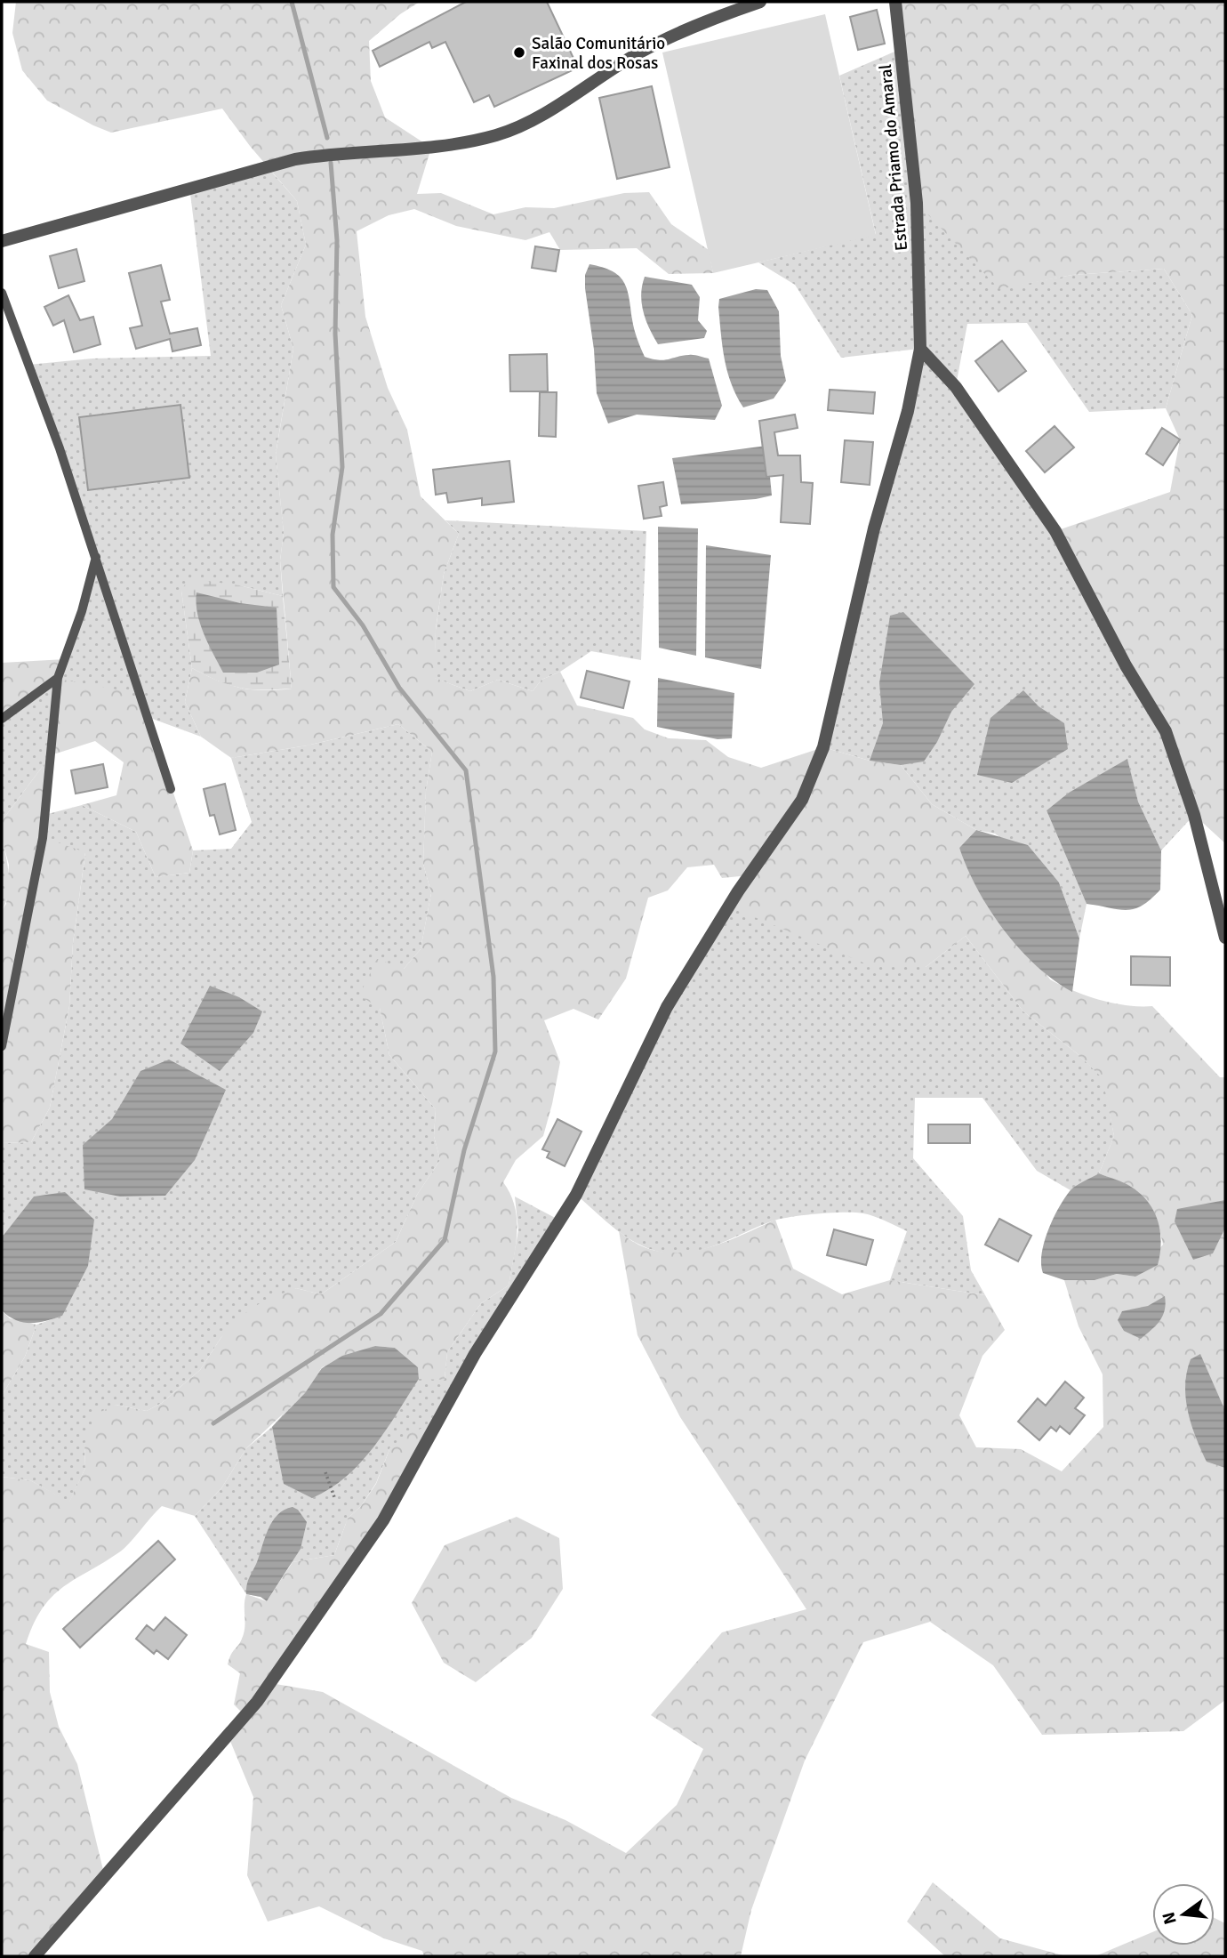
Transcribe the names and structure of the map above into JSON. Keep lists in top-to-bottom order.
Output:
{
  "streets": {
    "street": ["Estrada Priamo do Amaral"]
  },
  "places": ["Salão Comunitário Faxinal dos Rosas"],
  "north": "left"
}
